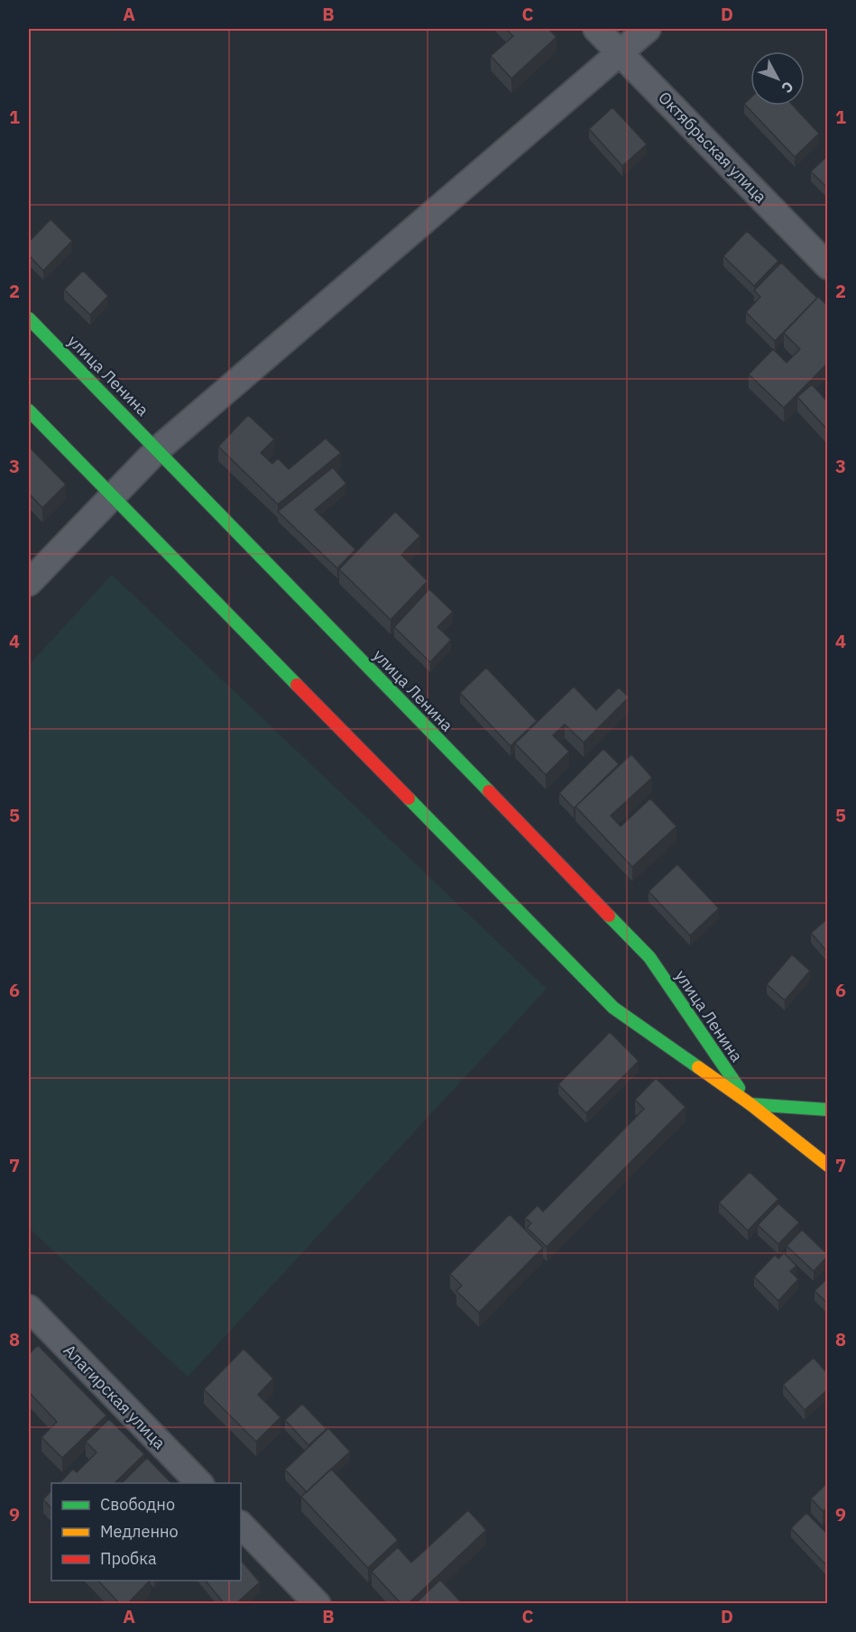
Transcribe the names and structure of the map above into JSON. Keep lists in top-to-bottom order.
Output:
{
  "streets": {
    "street": ["Октябрьская улица", "улица Ленина", "Алагирская улица"]
  },
  "legend": ["Свободно", "Медленно", "Пробка"],
  "north": "bottom right",
  "grid": {
    "columns": [
      "A",
      "B",
      "C",
      "D"
    ],
    "rows": [
      "1",
      "2",
      "3",
      "4",
      "5",
      "6",
      "7",
      "8",
      "9"
    ]
  }
}
